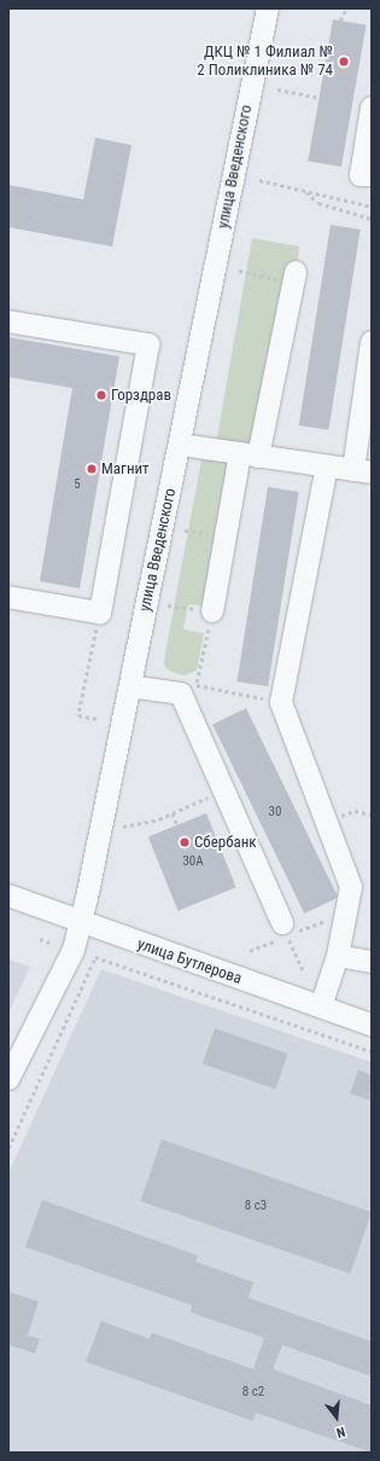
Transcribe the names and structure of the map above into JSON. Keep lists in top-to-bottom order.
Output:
{
  "streets": {
    "street": ["улица Введенского", "улица Бутлерова"]
  },
  "crossings": [
    ["улица Введенского", "улица Бутлерова"]
  ],
  "places": [
    "ДКЦ № 1 Филиал № 2 Поликлиника № 74",
    "Горздрав",
    "Магнит",
    "Сбербанк"
  ],
  "house_numbers": [
    "5",
    "30",
    "30А",
    "8 с3",
    "8 с2"
  ],
  "north": "bottom"
}
